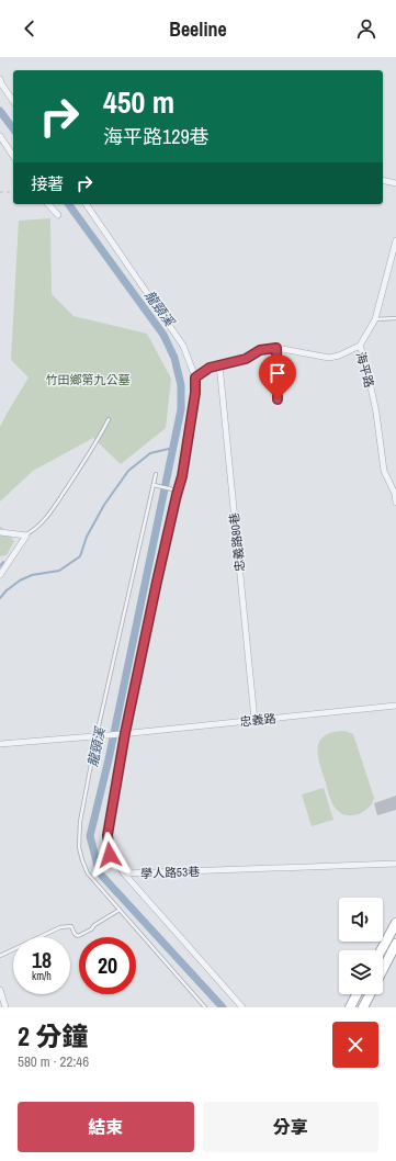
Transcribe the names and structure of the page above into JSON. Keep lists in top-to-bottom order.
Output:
{
  "streets": {
    "street": [
      "海平路",
      "忠義路80巷",
      "忠義路",
      "學人路53巷"
    ]
  },
  "crossings": [
    ["忠義路80巷", "忠義路"]
  ],
  "water": ["龍頸溪"],
  "parks": ["竹田鄉第九公墓"],
  "page": {
    "header": "Beeline",
    "turn": ["450 m", "海平路129巷"],
    "then": "接著",
    "speed": "18 km/h",
    "limit": "20",
    "heading": ["2 分鐘", "580 m · 22:46"],
    "buttons": ["結束", "分享"]
  }
}
